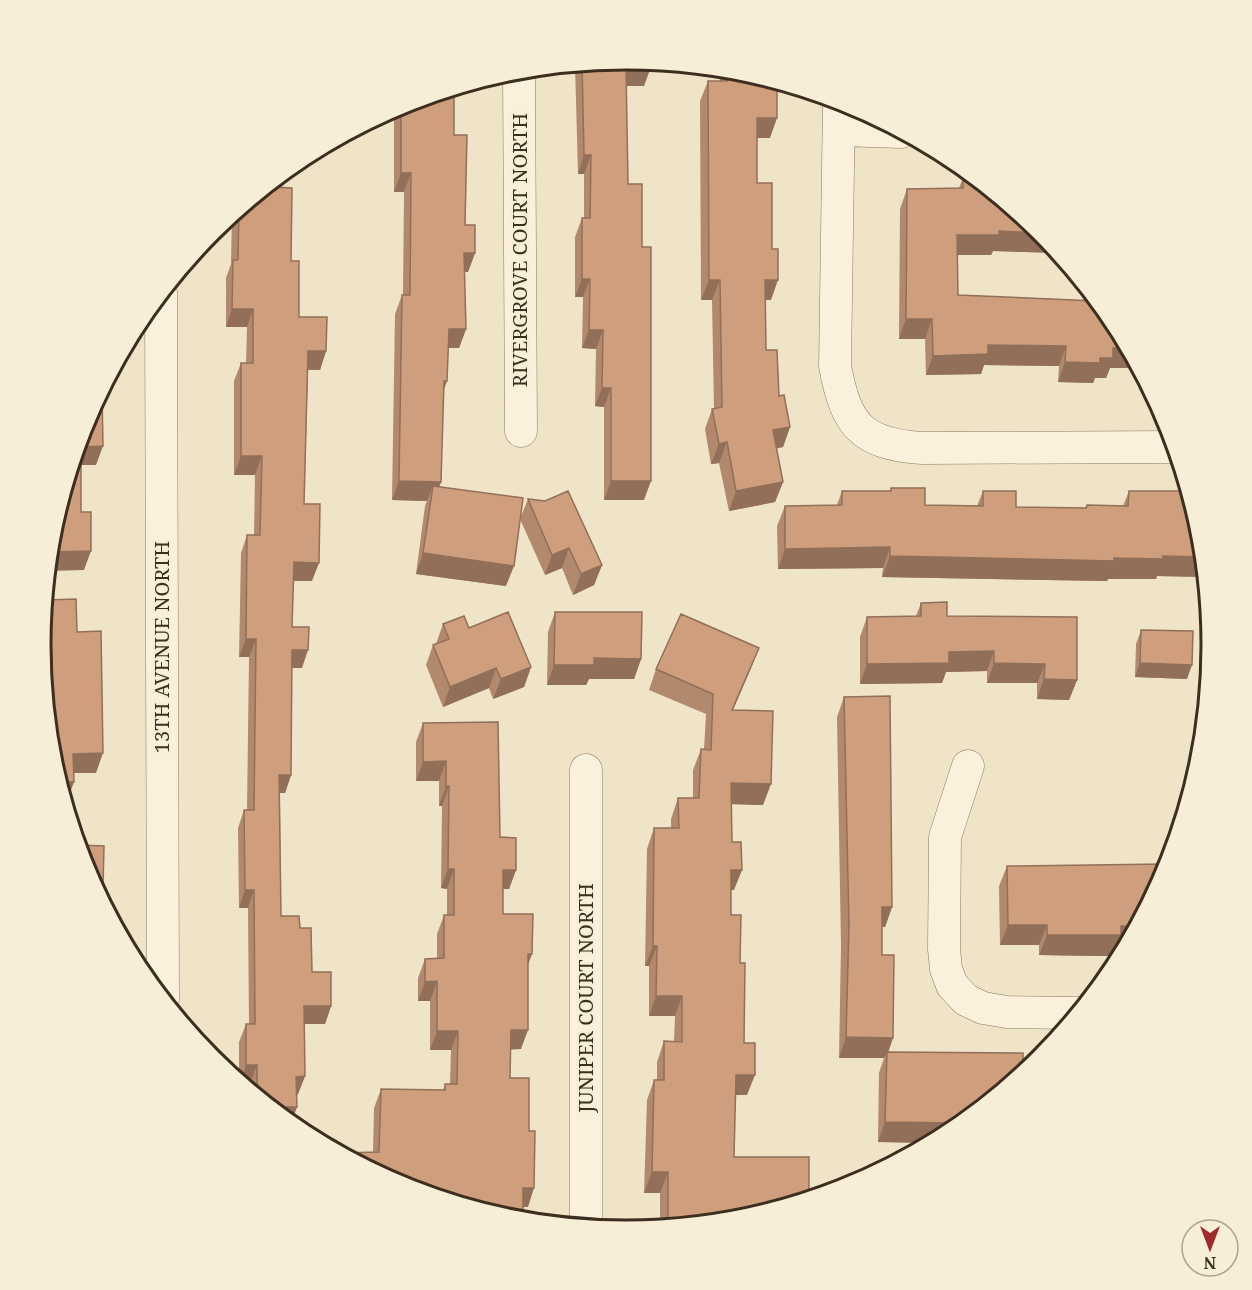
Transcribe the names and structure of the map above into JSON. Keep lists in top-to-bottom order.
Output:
{
  "streets": {
    "street": ["RIVERGROVE COURT NORTH", "13TH AVENUE NORTH", "JUNIPER COURT NORTH"]
  },
  "north": "bottom"
}
